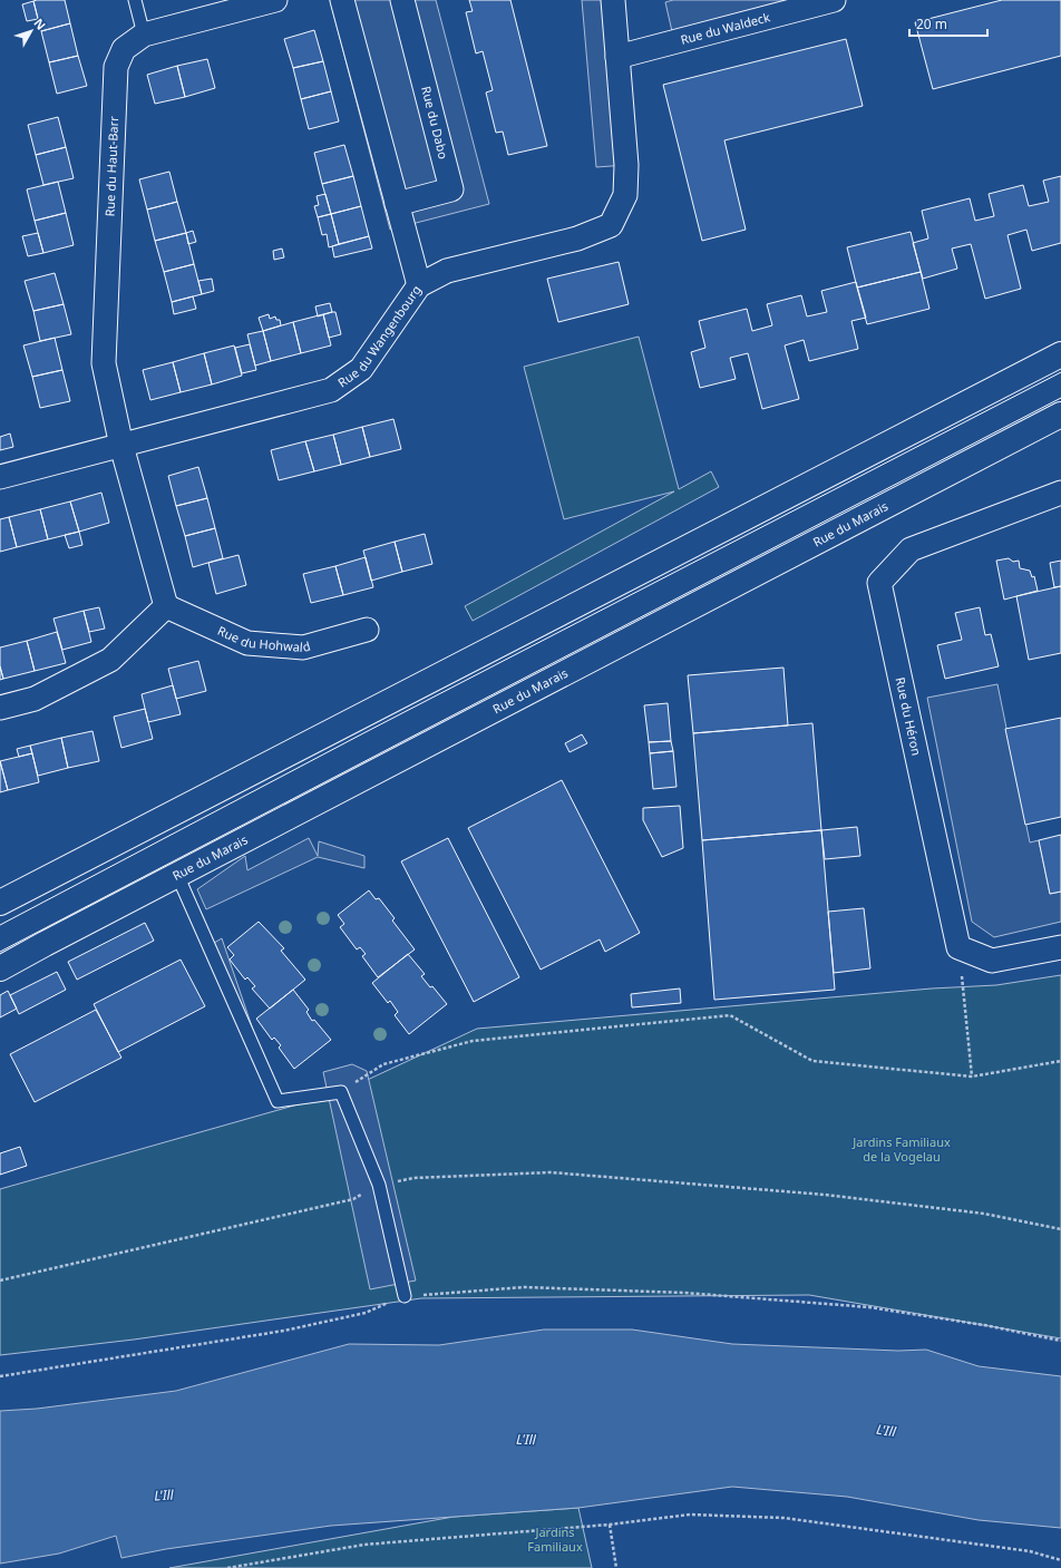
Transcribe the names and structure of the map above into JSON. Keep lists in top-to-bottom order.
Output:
{
  "streets": {
    "main road": ["Rue du Marais"],
    "street": [
      "Rue du Waldeck",
      "Rue du Dabo",
      "Rue du Haut-Barr",
      "Rue du Wangenbourg",
      "Rue du Hohwald",
      "Rue du Héron"
    ]
  },
  "crossings": [
    ["Rue du Waldeck", "Rue du Wangenbourg"],
    ["Rue du Haut-Barr", "Rue du Wangenbourg"]
  ],
  "water": ["L'Ill"],
  "parks": ["Jardins Familiaux de la Vogelau", "Jardins Familiaux"],
  "scale_bar": "20 m",
  "north": "top right"
}
